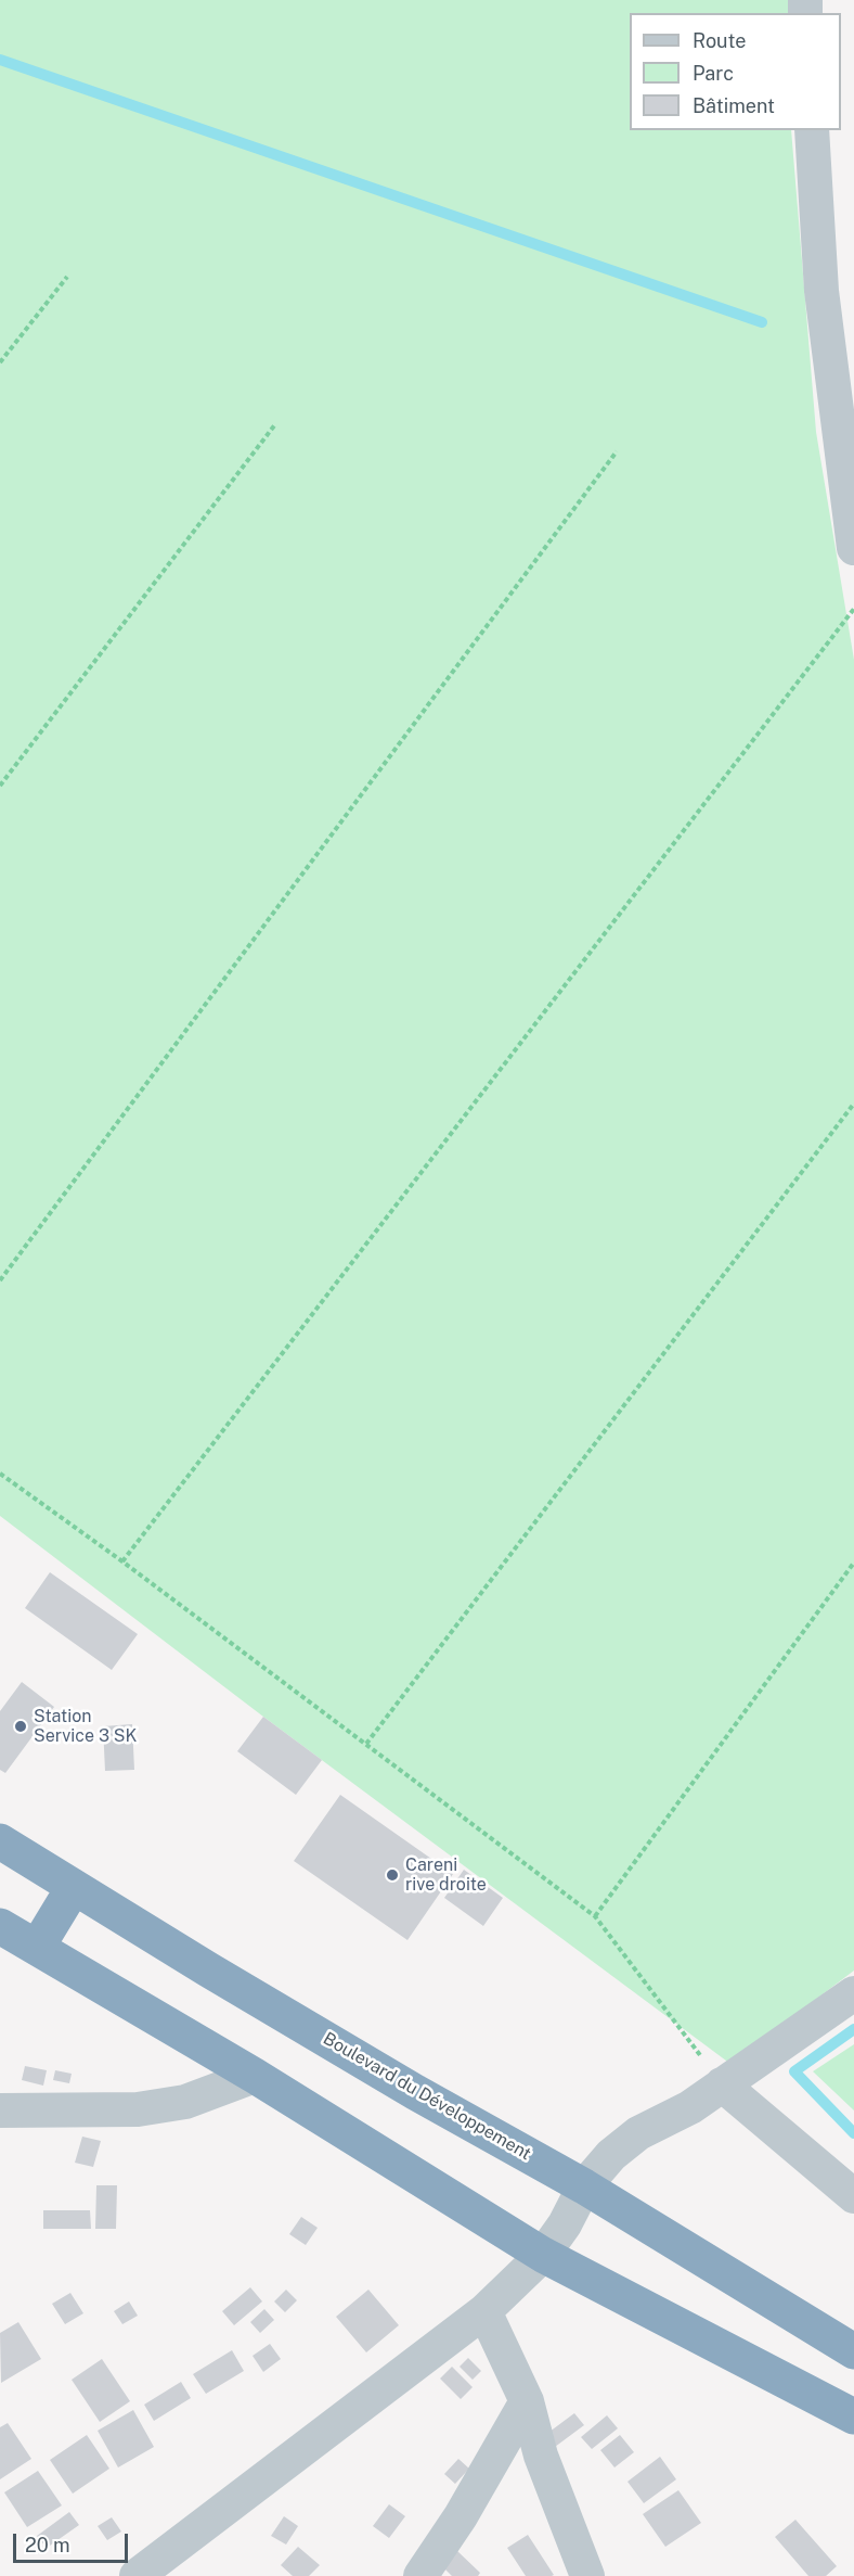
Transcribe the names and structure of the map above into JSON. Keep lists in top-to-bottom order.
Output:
{
  "streets": {
    "highway": ["Boulevard du Développement"]
  },
  "places": ["Station Service 3 SK", "Careni rive droite"],
  "legend": ["Route", "Parc", "Bâtiment"],
  "scale_bar": "20 m"
}
